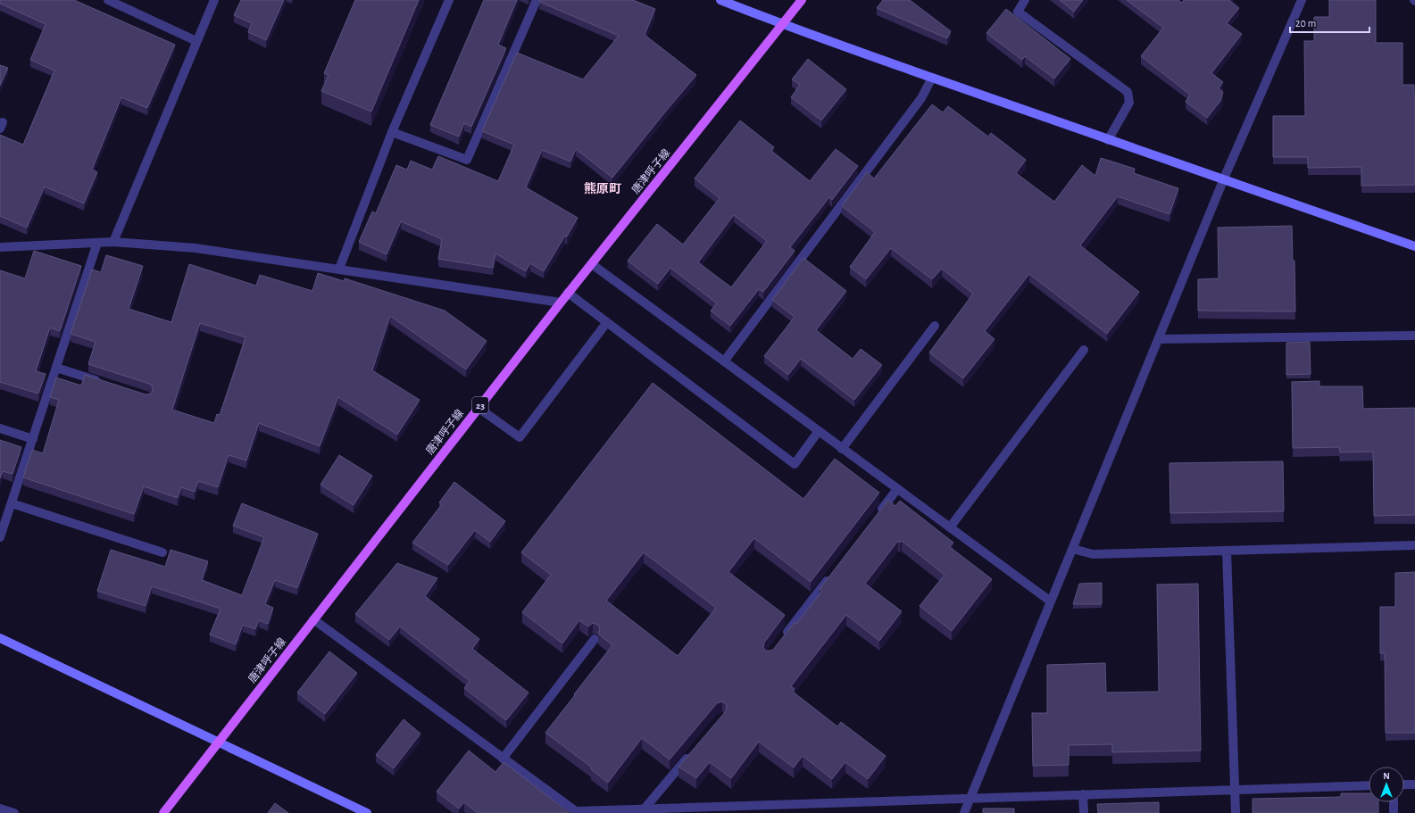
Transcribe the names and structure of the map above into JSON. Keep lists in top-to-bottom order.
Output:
{
  "streets": {
    "main road": ["唐津呼子線", "23"]
  },
  "districts": ["熊原町"],
  "scale_bar": "20 m",
  "north": "top"
}
